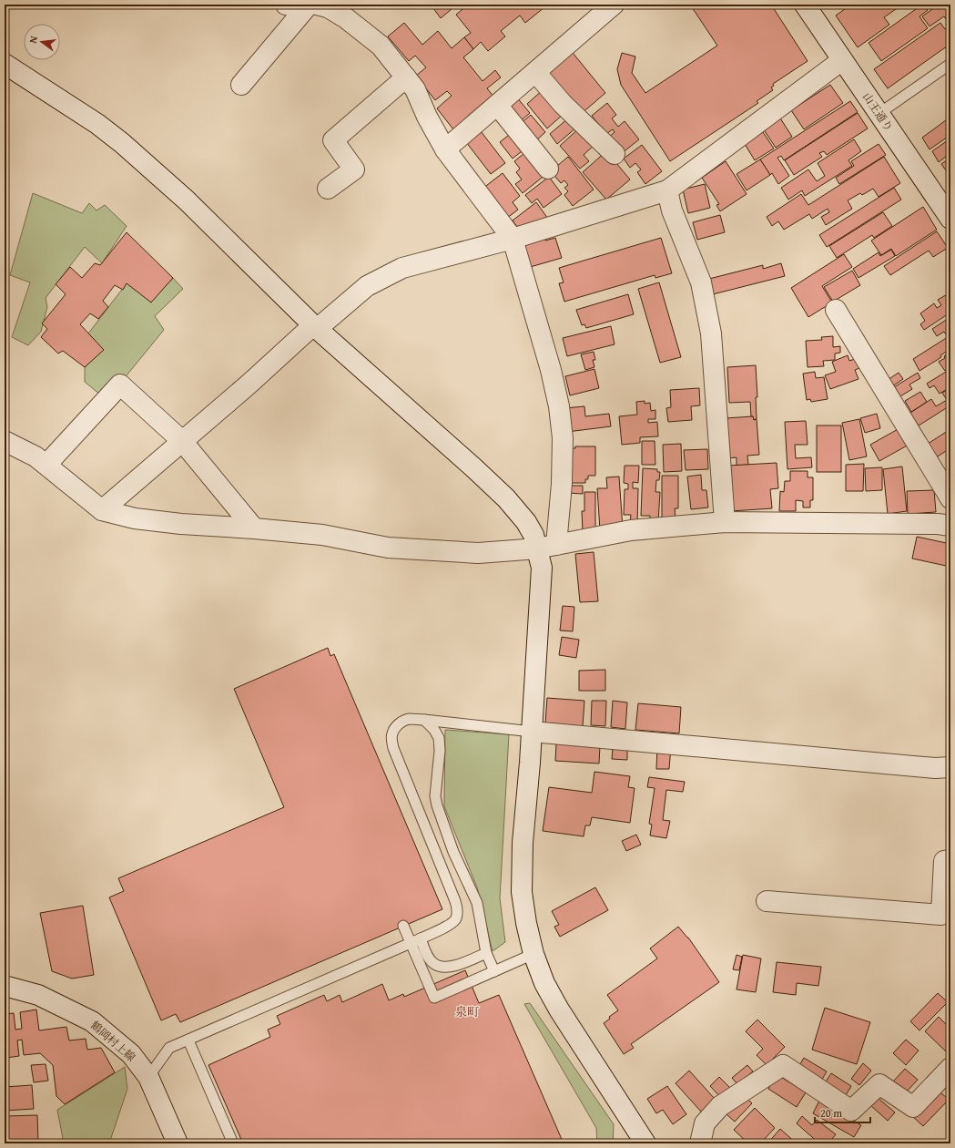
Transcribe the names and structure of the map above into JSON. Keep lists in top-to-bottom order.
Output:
{
  "streets": {
    "street": ["山王通り", "鶴岡村上線"]
  },
  "districts": ["泉町"],
  "scale_bar": "20 m",
  "north": "left"
}
